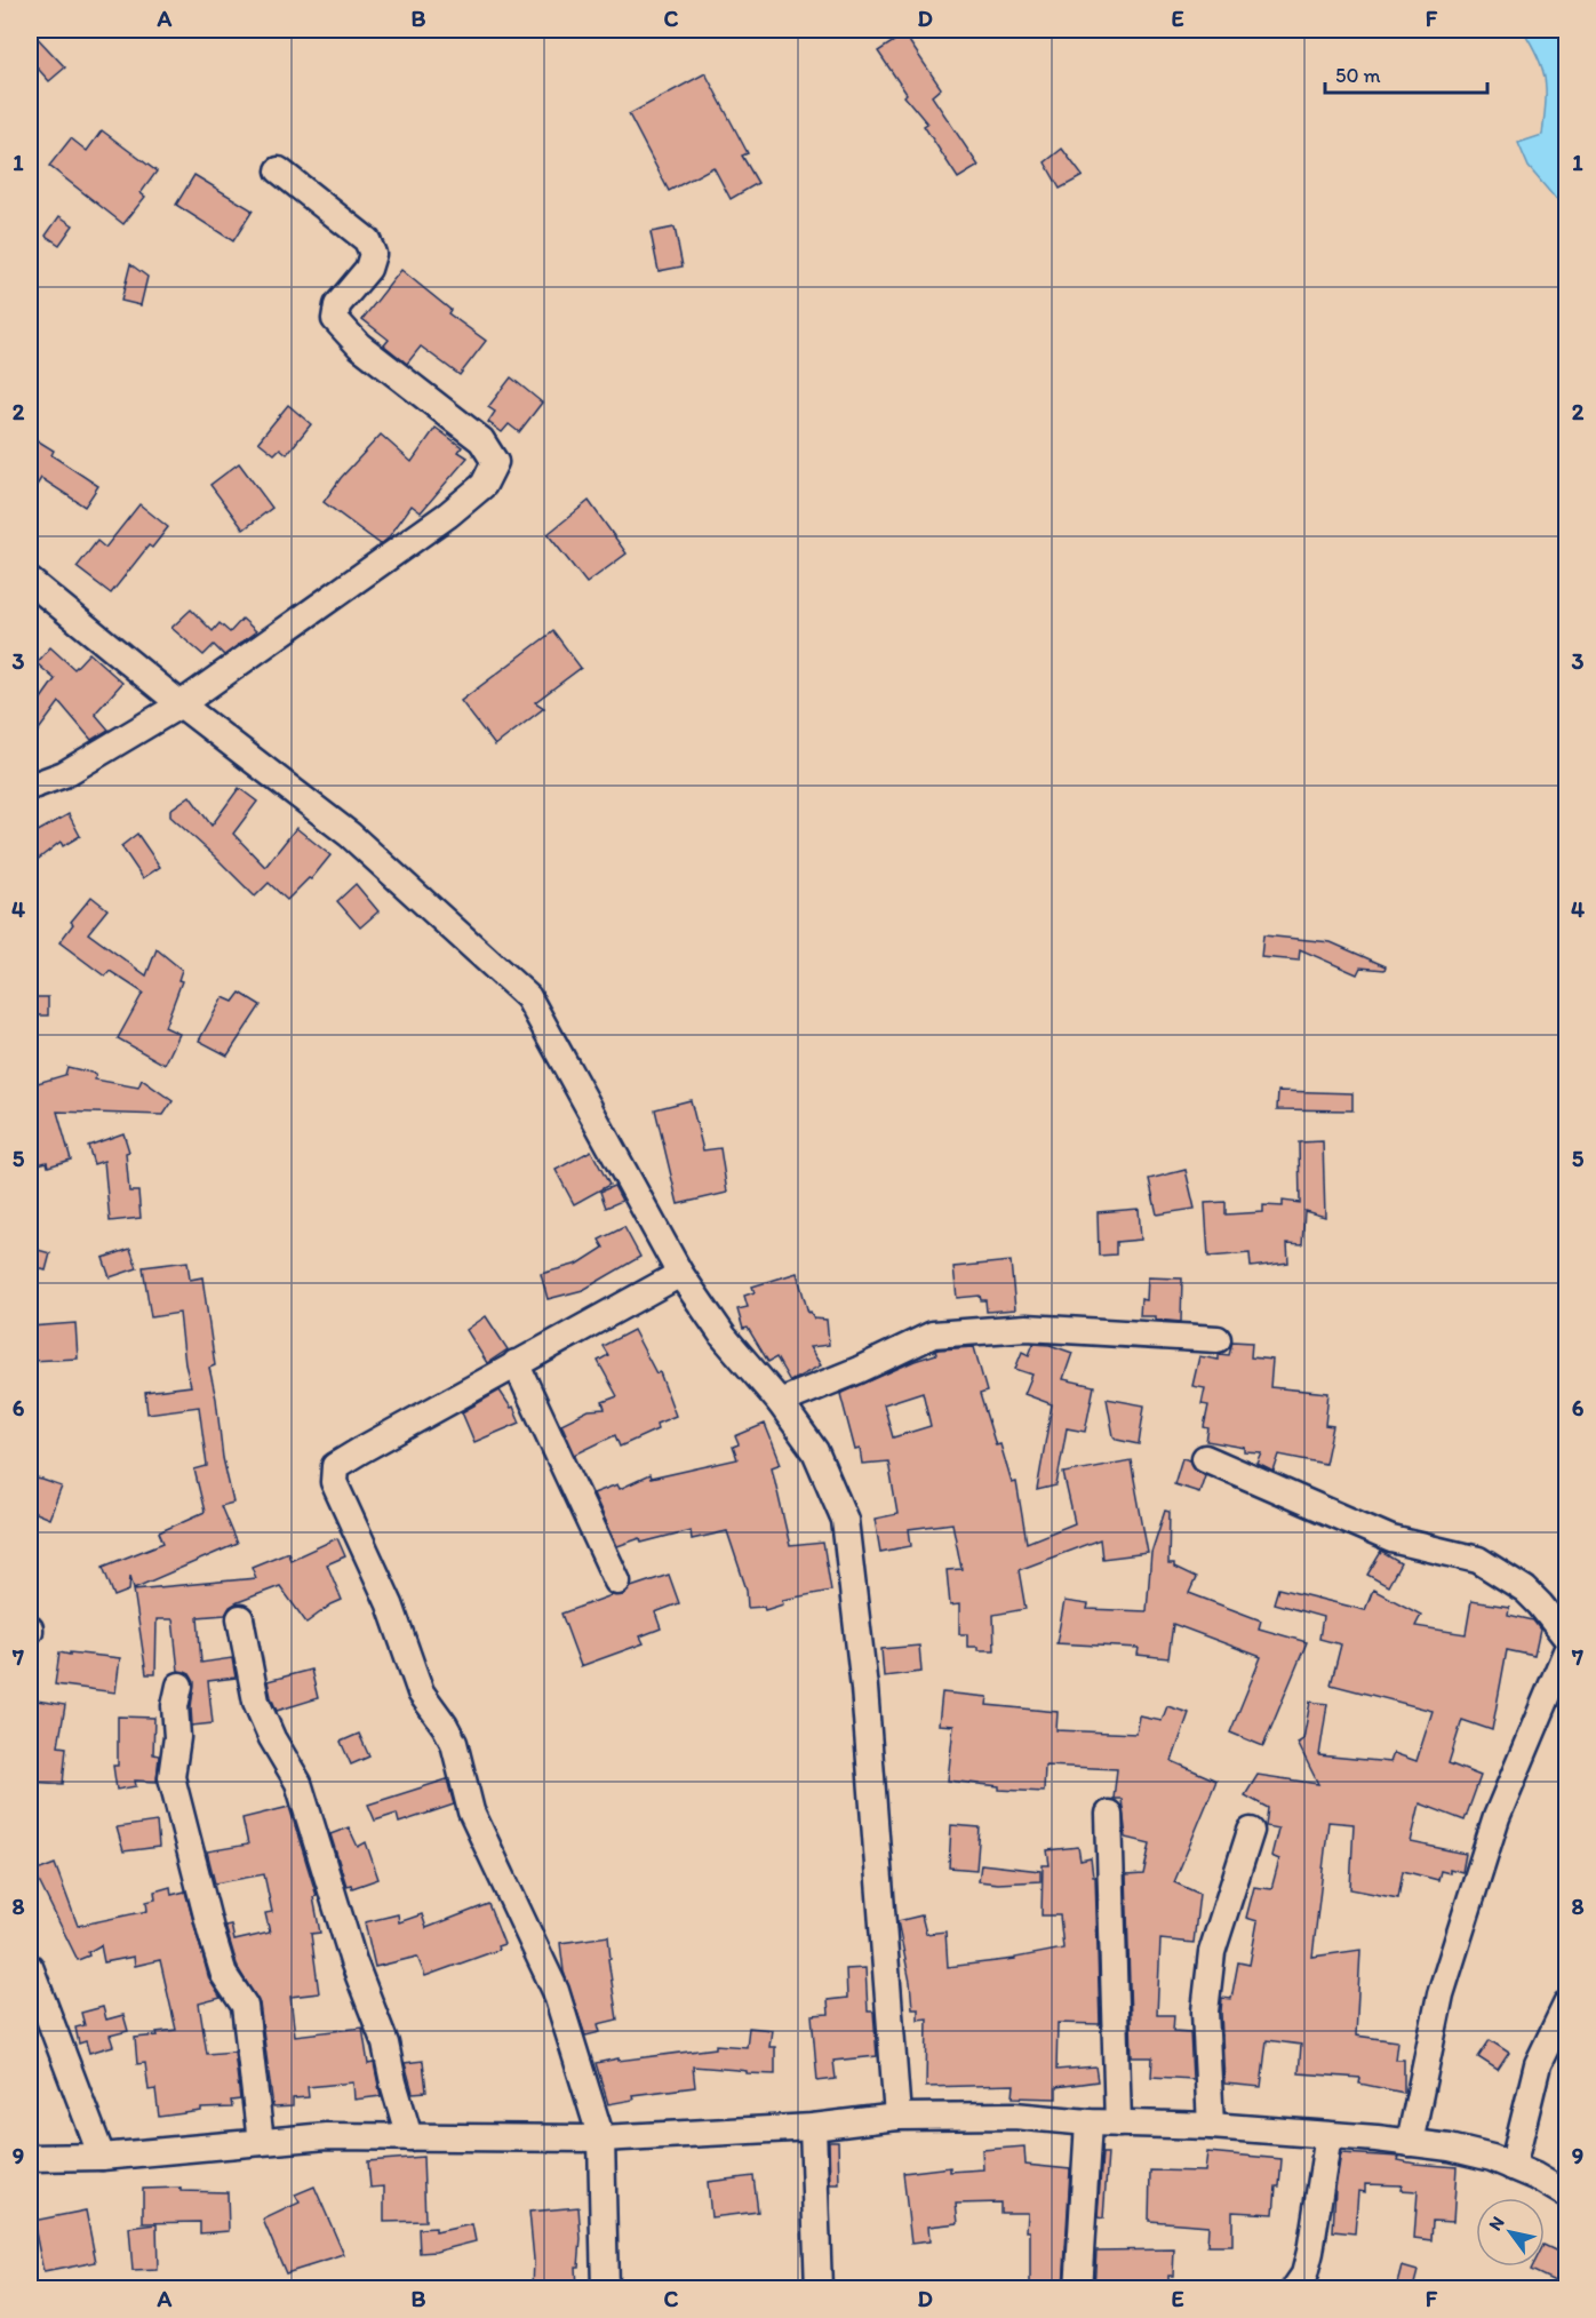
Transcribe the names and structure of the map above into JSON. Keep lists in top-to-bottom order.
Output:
{
  "scale_bar": "50 m",
  "north": "top left",
  "grid": {
    "columns": [
      "A",
      "B",
      "C",
      "D",
      "E",
      "F"
    ],
    "rows": [
      "1",
      "2",
      "3",
      "4",
      "5",
      "6",
      "7",
      "8",
      "9"
    ]
  }
}
